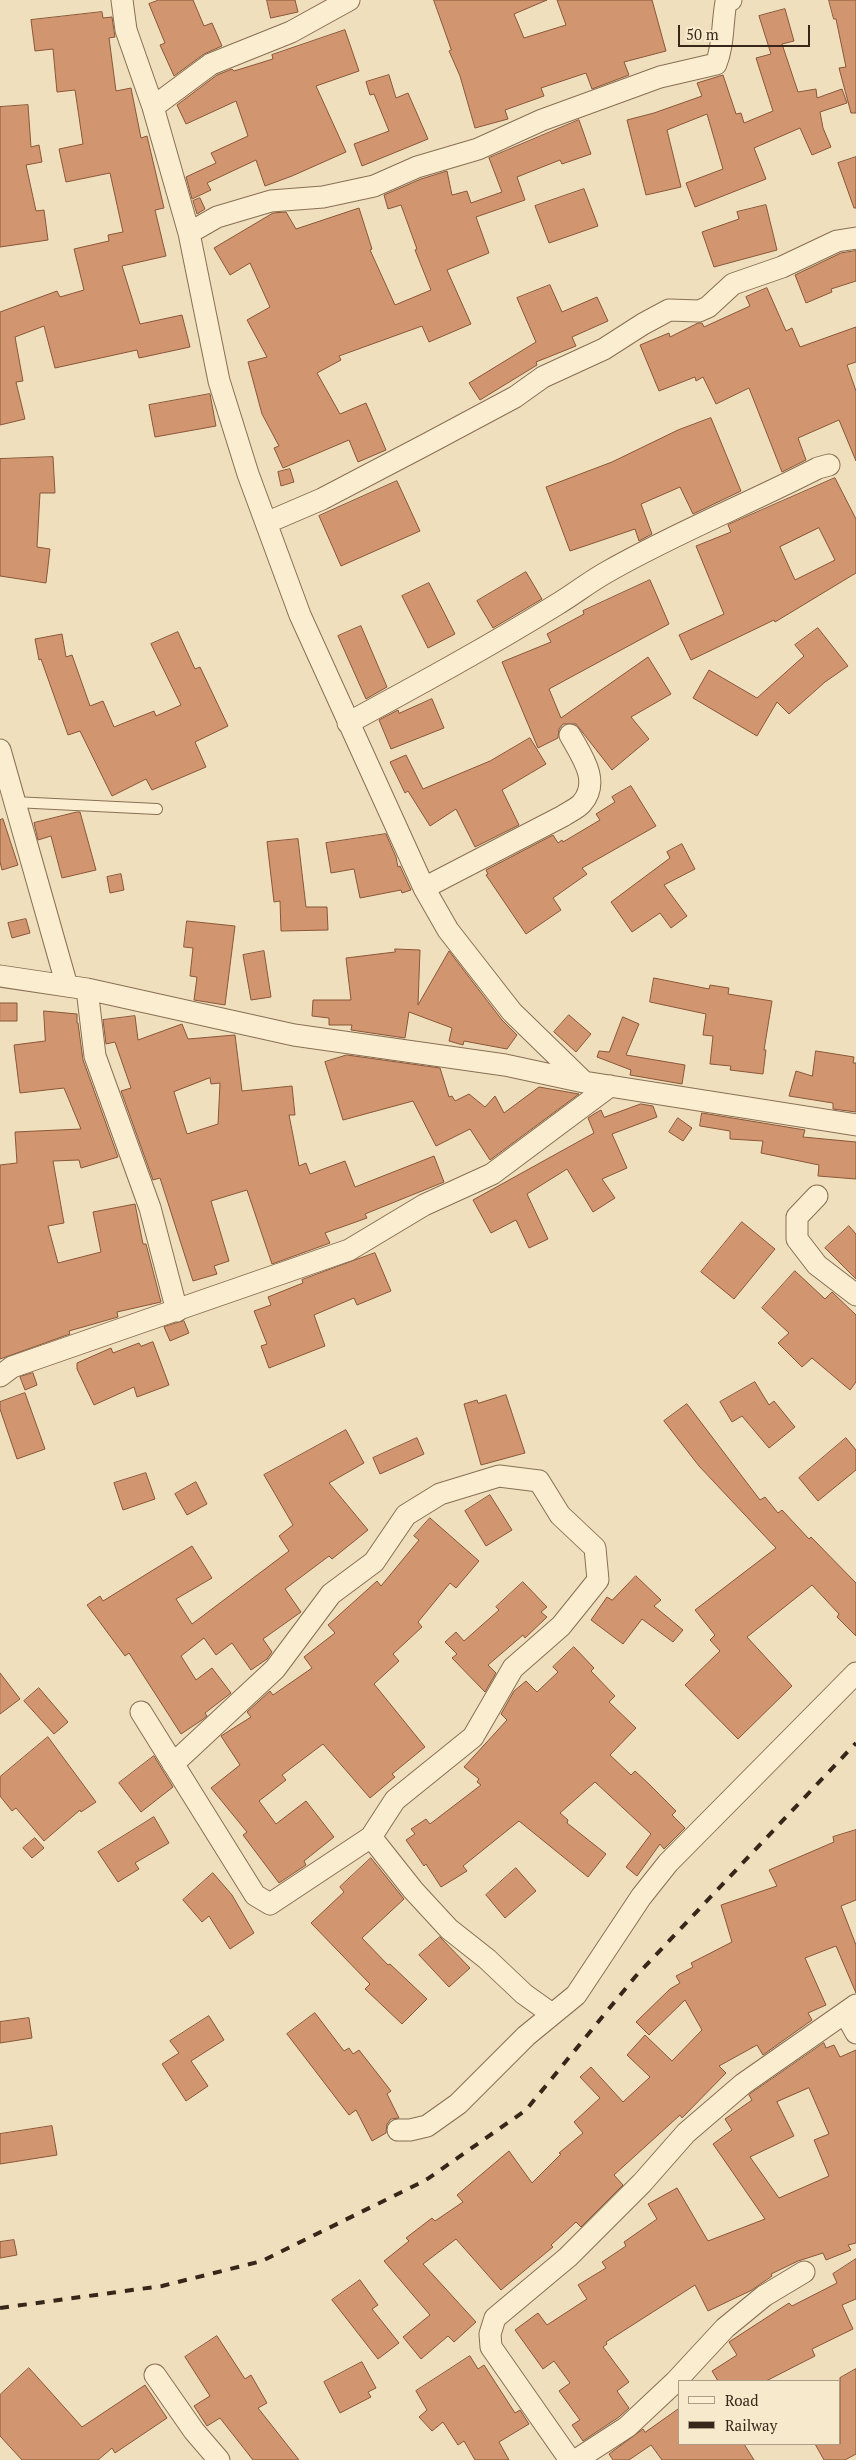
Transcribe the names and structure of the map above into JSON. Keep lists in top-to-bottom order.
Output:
{
  "legend": ["Road", "Railway"],
  "scale_bar": "50 m"
}
